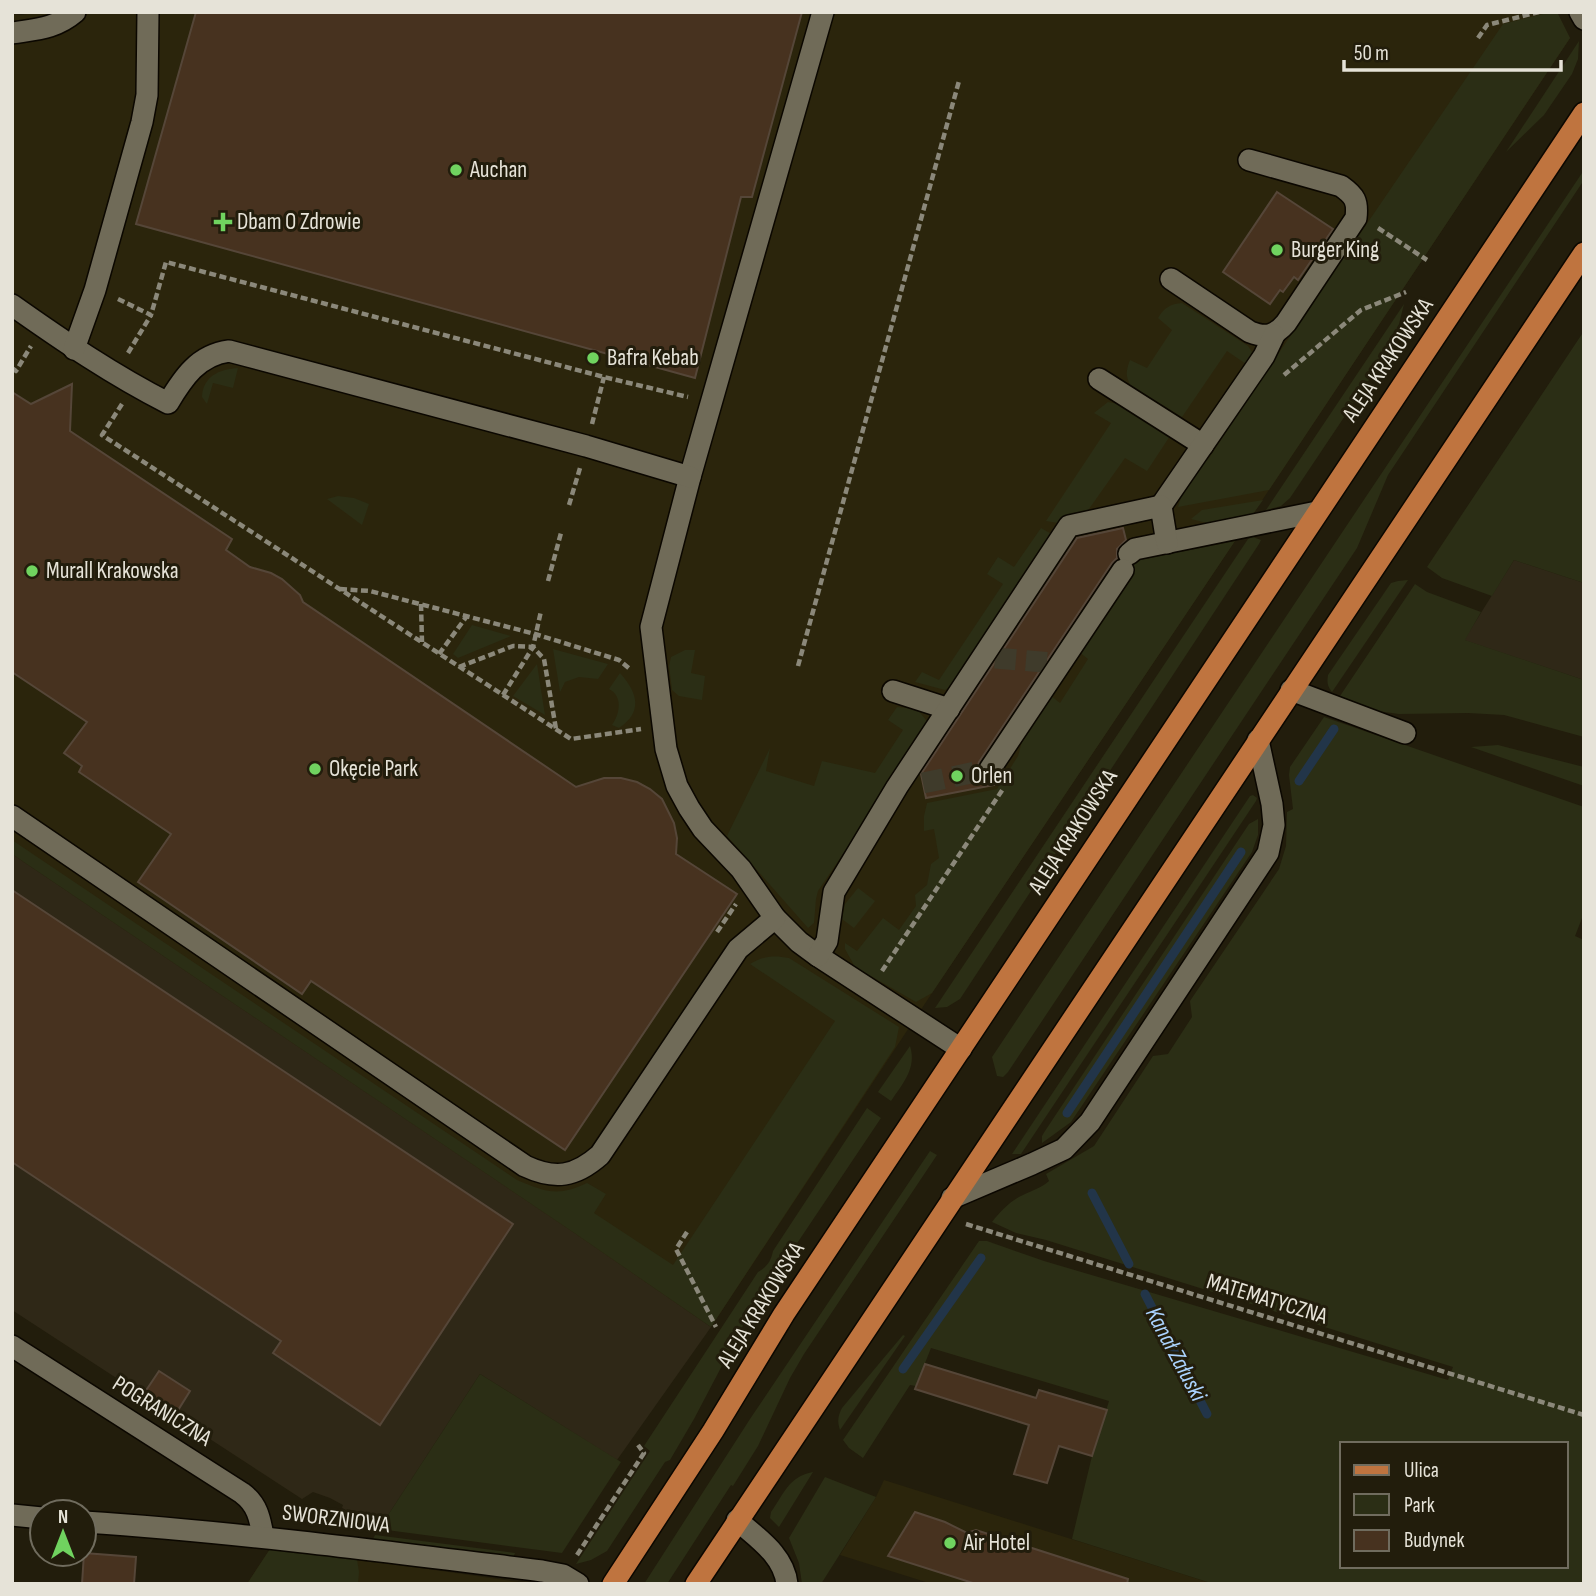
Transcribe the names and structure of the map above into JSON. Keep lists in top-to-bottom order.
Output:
{
  "streets": {
    "main road": ["ALEJA KRAKOWSKA"],
    "street": ["POGRANICZNA", "SWORZNIOWA"],
    "path": ["MATEMATYCZNA"]
  },
  "crossings": [
    ["POGRANICZNA", "SWORZNIOWA"]
  ],
  "water": ["Kanał Załuski"],
  "places": {
    "other": [
      "Auchan",
      "Burger King",
      "Bafra Kebab",
      "Murall Krakowska",
      "Okęcie Park",
      "Orlen",
      "Air Hotel"
    ],
    "health": ["Dbam O Zdrowie"]
  },
  "legend": ["Ulica", "Park", "Budynek"],
  "scale_bar": "50 m",
  "north": "top"
}
